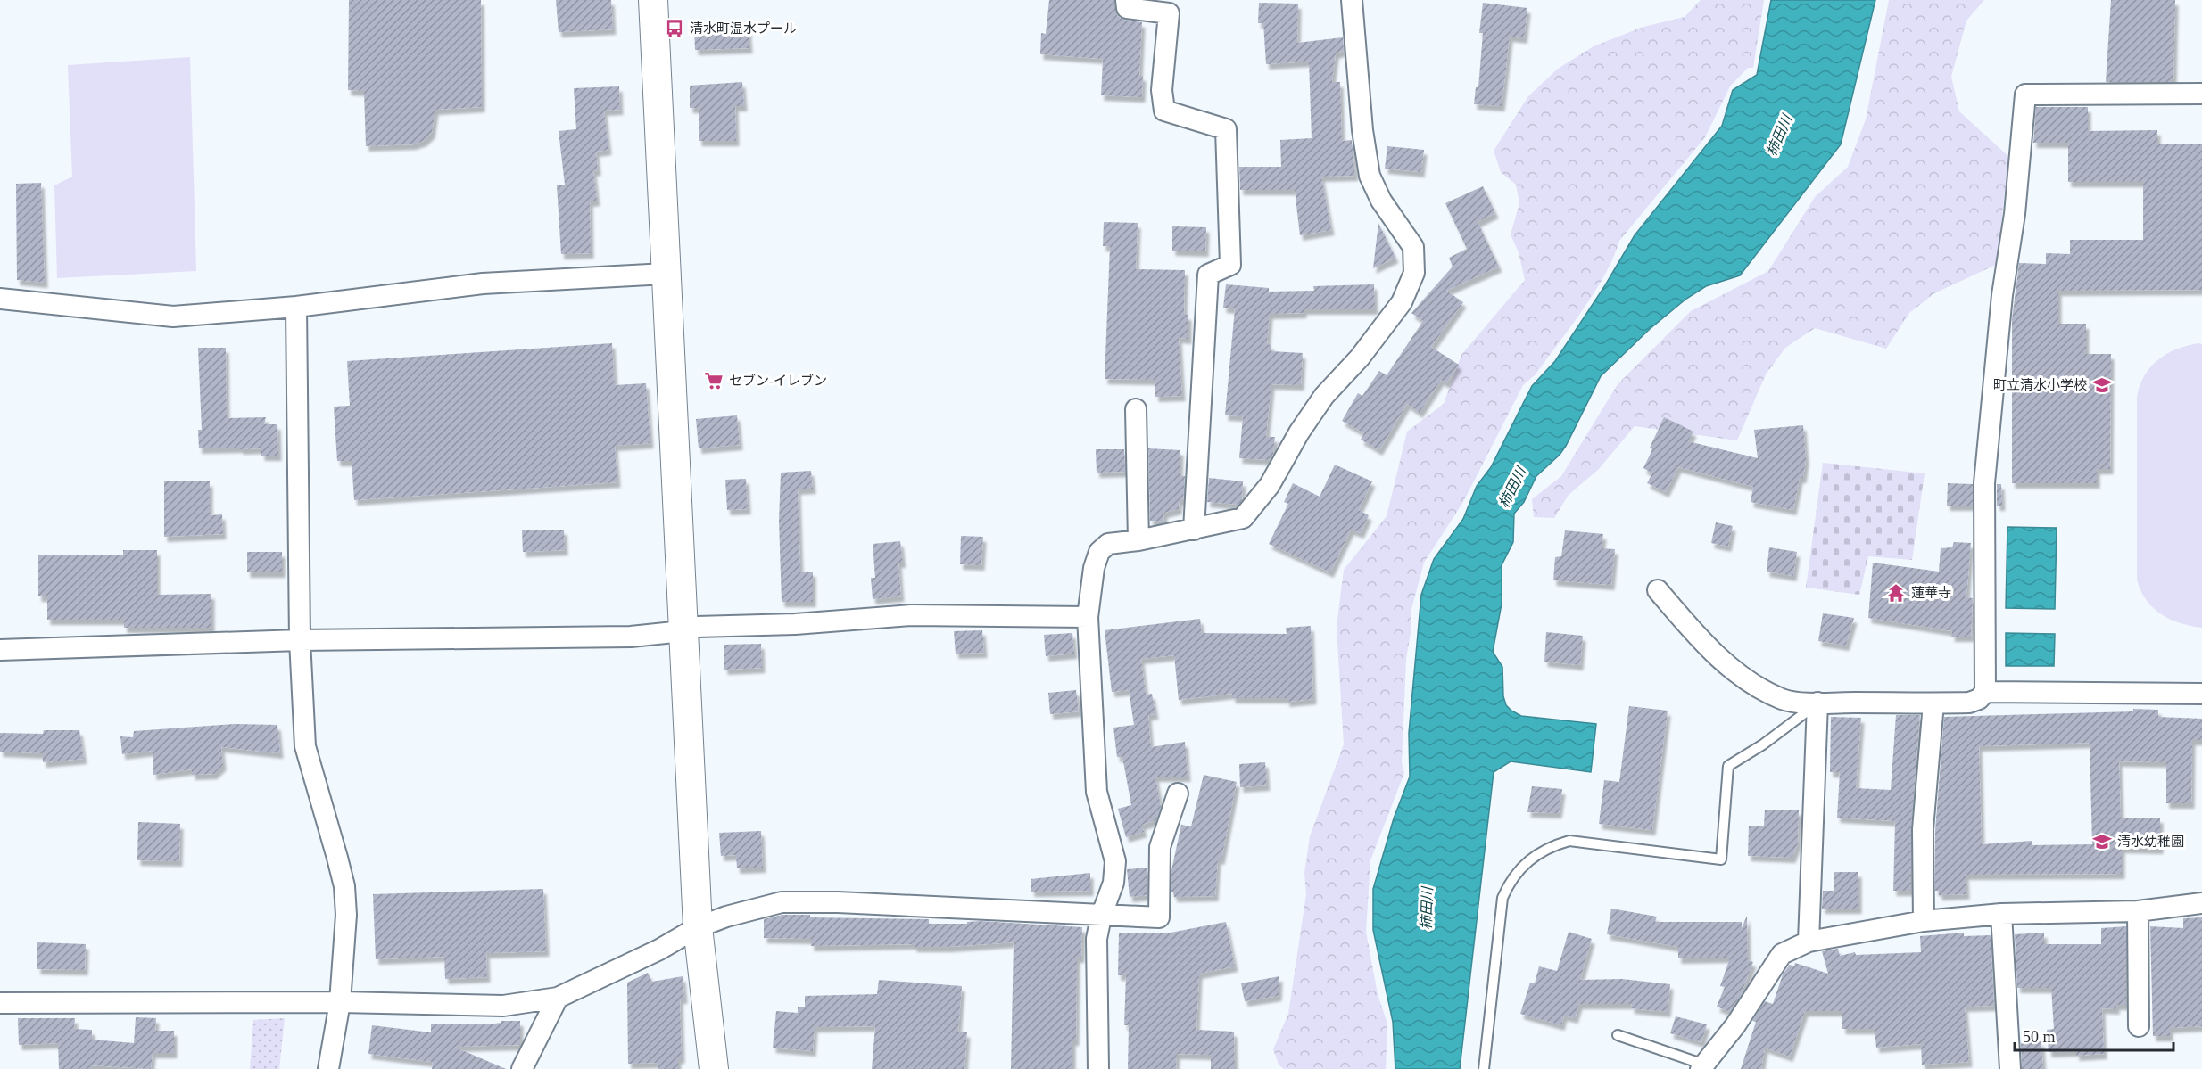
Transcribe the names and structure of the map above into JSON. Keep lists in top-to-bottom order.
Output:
{
  "water": ["柿田川"],
  "places": {
    "bus stop": ["清水町温水プール"],
    "supermarket": ["セブン-イレブン"],
    "school or university": ["町立清水小学校", "清水幼稚園"],
    "temple": ["蓮華寺"]
  },
  "scale_bar": "50 m"
}
